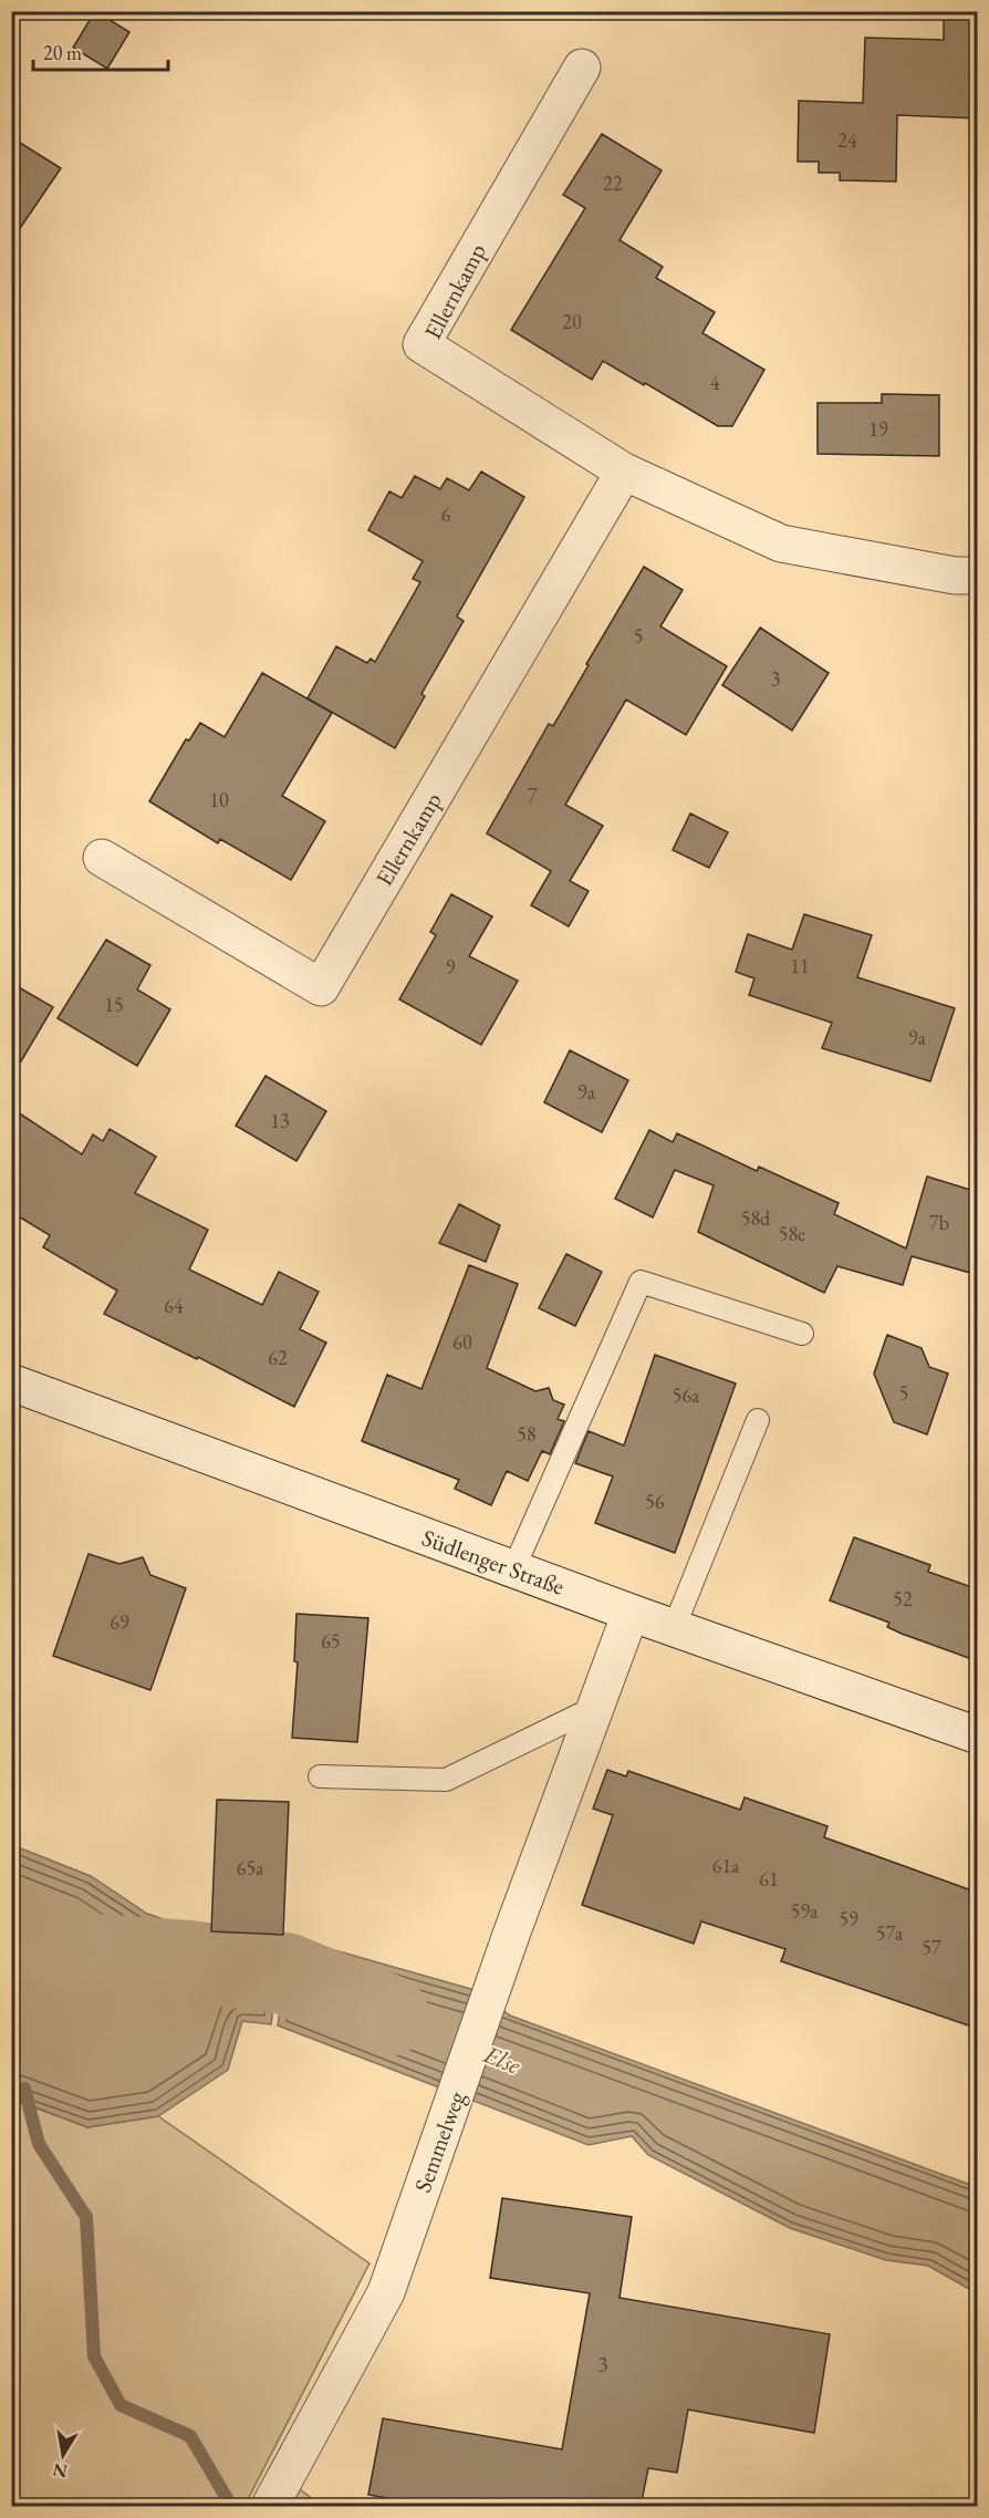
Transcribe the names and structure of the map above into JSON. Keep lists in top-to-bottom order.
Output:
{
  "streets": {
    "street": ["Ellernkamp", "Südlenger Straße", "Semmelweg"]
  },
  "crossings": [
    ["Südlenger Straße", "Semmelweg"]
  ],
  "water": ["Else"],
  "house_numbers": [
    "24",
    "22",
    "20",
    "4",
    "19",
    "6",
    "5",
    "3",
    "7",
    "10",
    "11",
    "9",
    "15",
    "9a",
    "9a",
    "13",
    "58d",
    "7b",
    "58e",
    "64",
    "60",
    "62",
    "5",
    "56a",
    "58",
    "56",
    "52",
    "69",
    "65",
    "61a",
    "65a",
    "61",
    "59a",
    "59",
    "57a",
    "57",
    "3"
  ],
  "scale_bar": "20 m",
  "north": "bottom"
}
